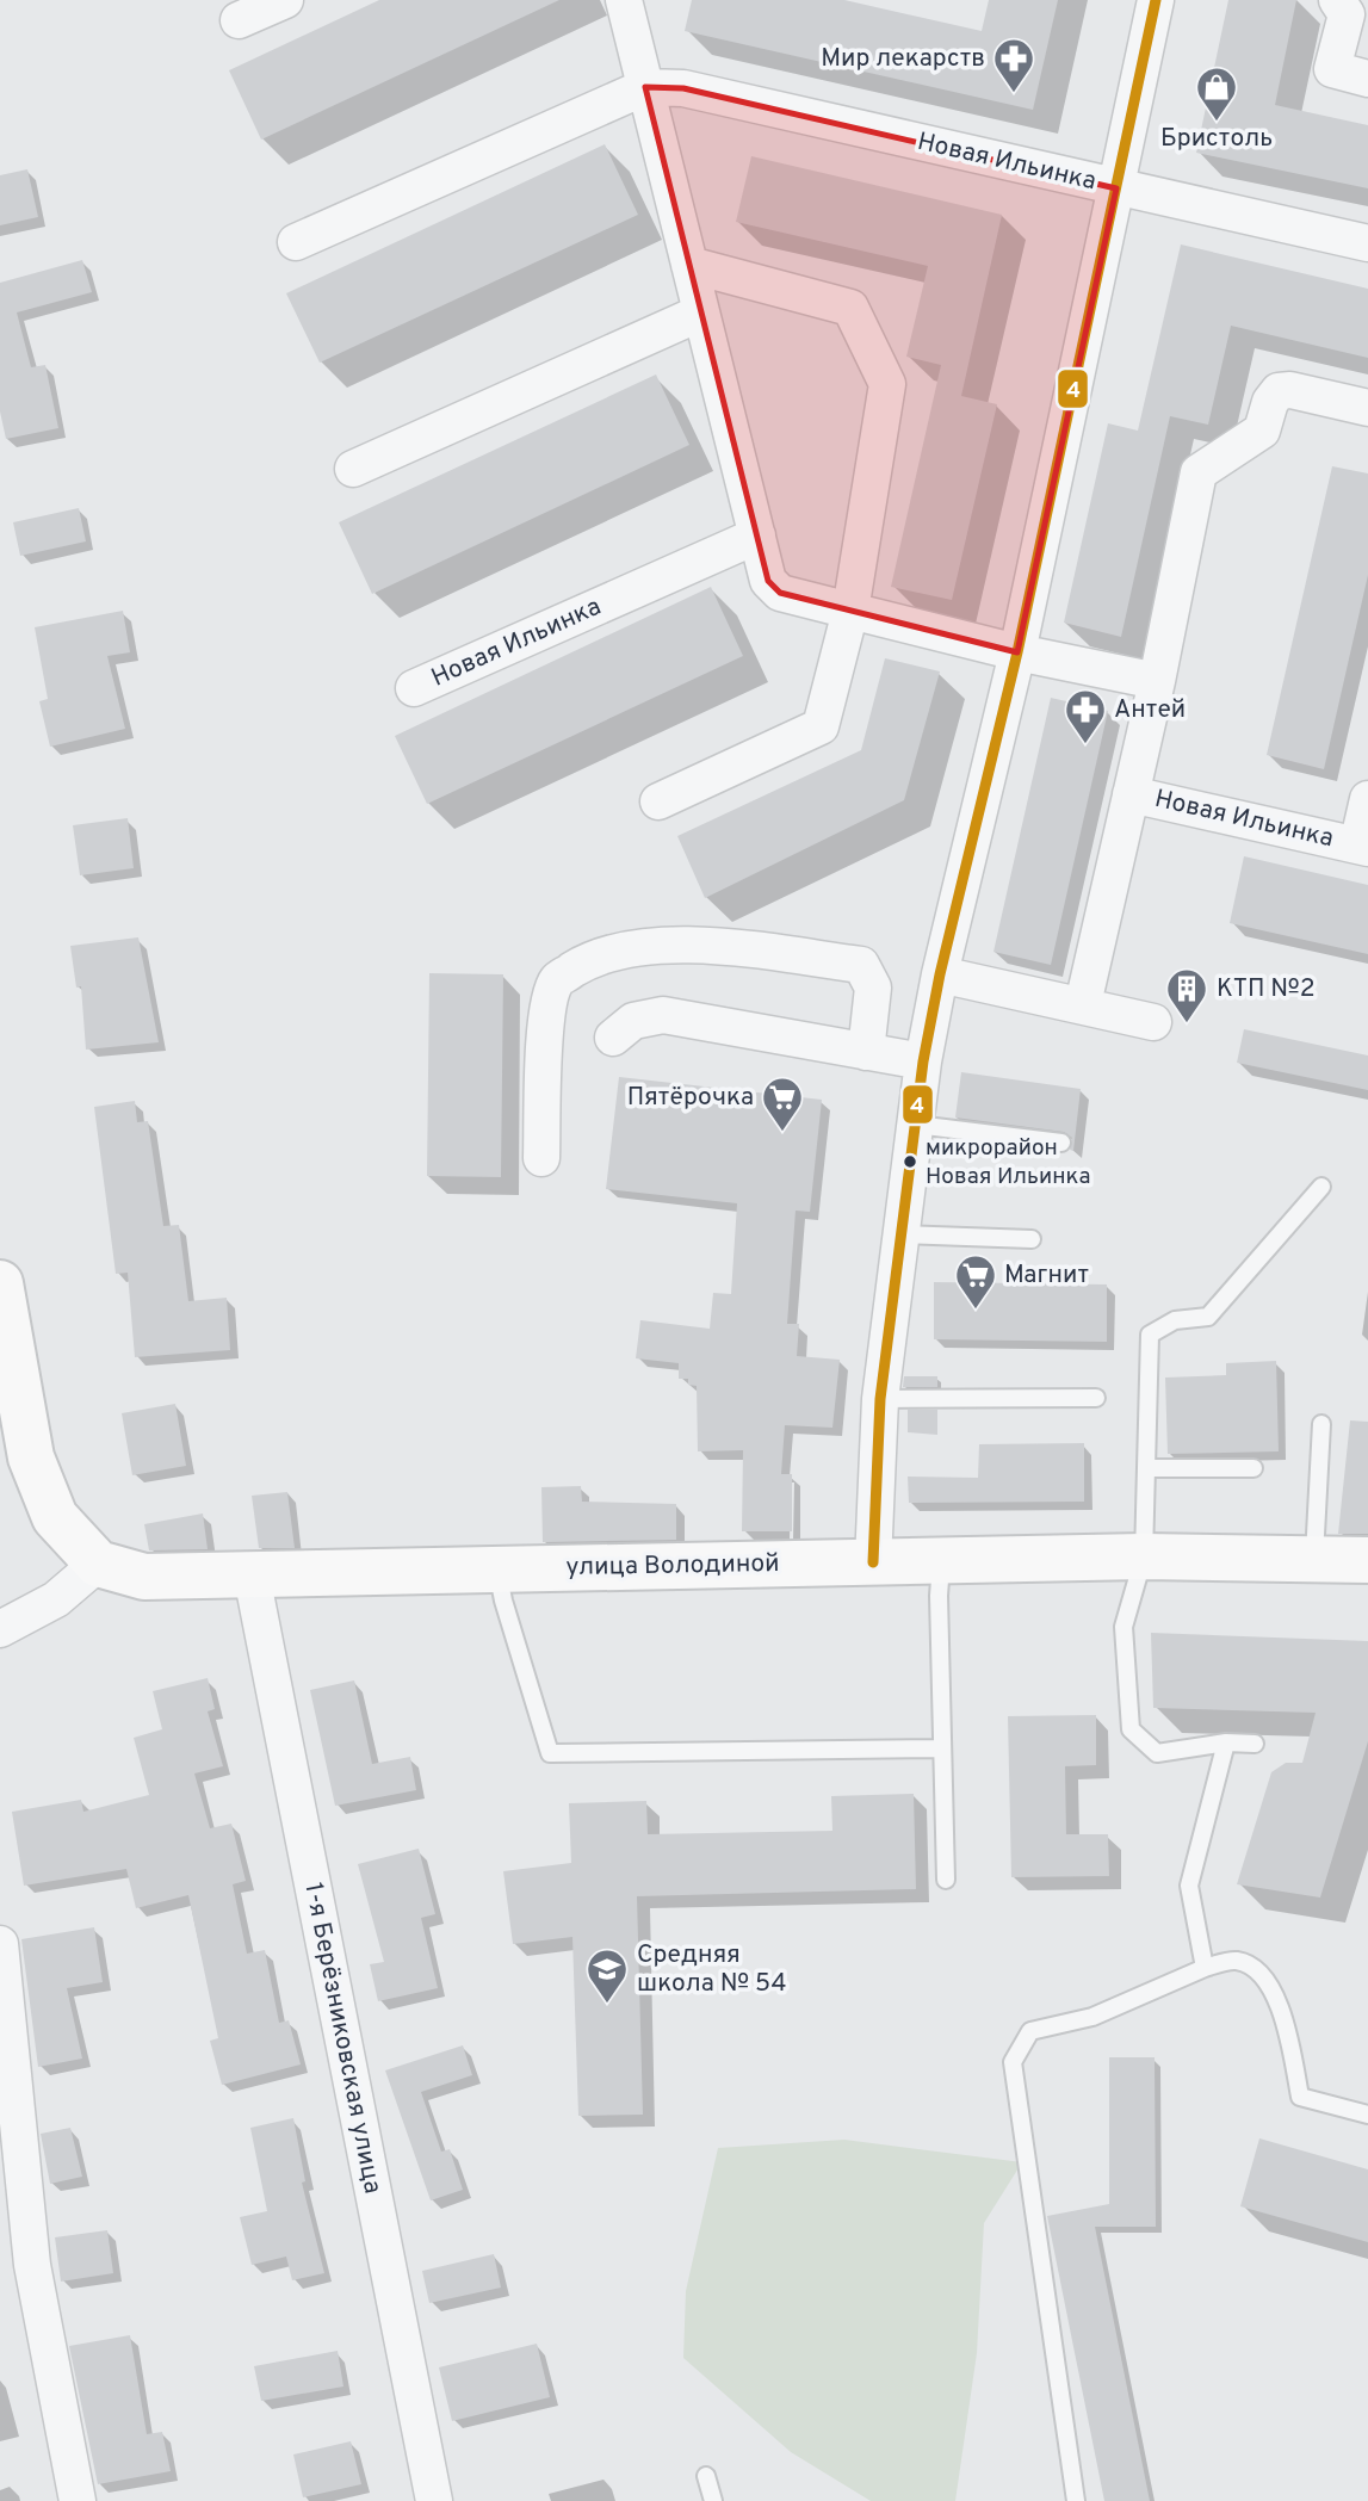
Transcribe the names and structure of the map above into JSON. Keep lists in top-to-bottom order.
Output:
{
  "streets": {
    "street": ["Новая Ильинка", "улица Володиной", "1-я Берёзниковская улица"]
  },
  "crossings": [
    ["улица Володиной", "1-я Берёзниковская улица"]
  ],
  "places": {
    "pharmacy": ["Мир лекарств", "Антей"],
    "shop": ["Бристоль"],
    "building": ["КТП №2"],
    "supermarket": ["Пятёрочка", "Магнит"],
    "other": ["микрорайон Новая Ильинка"],
    "school or university": ["Средняя школа № 54"]
  },
  "lines": ["transit line 4"]
}
